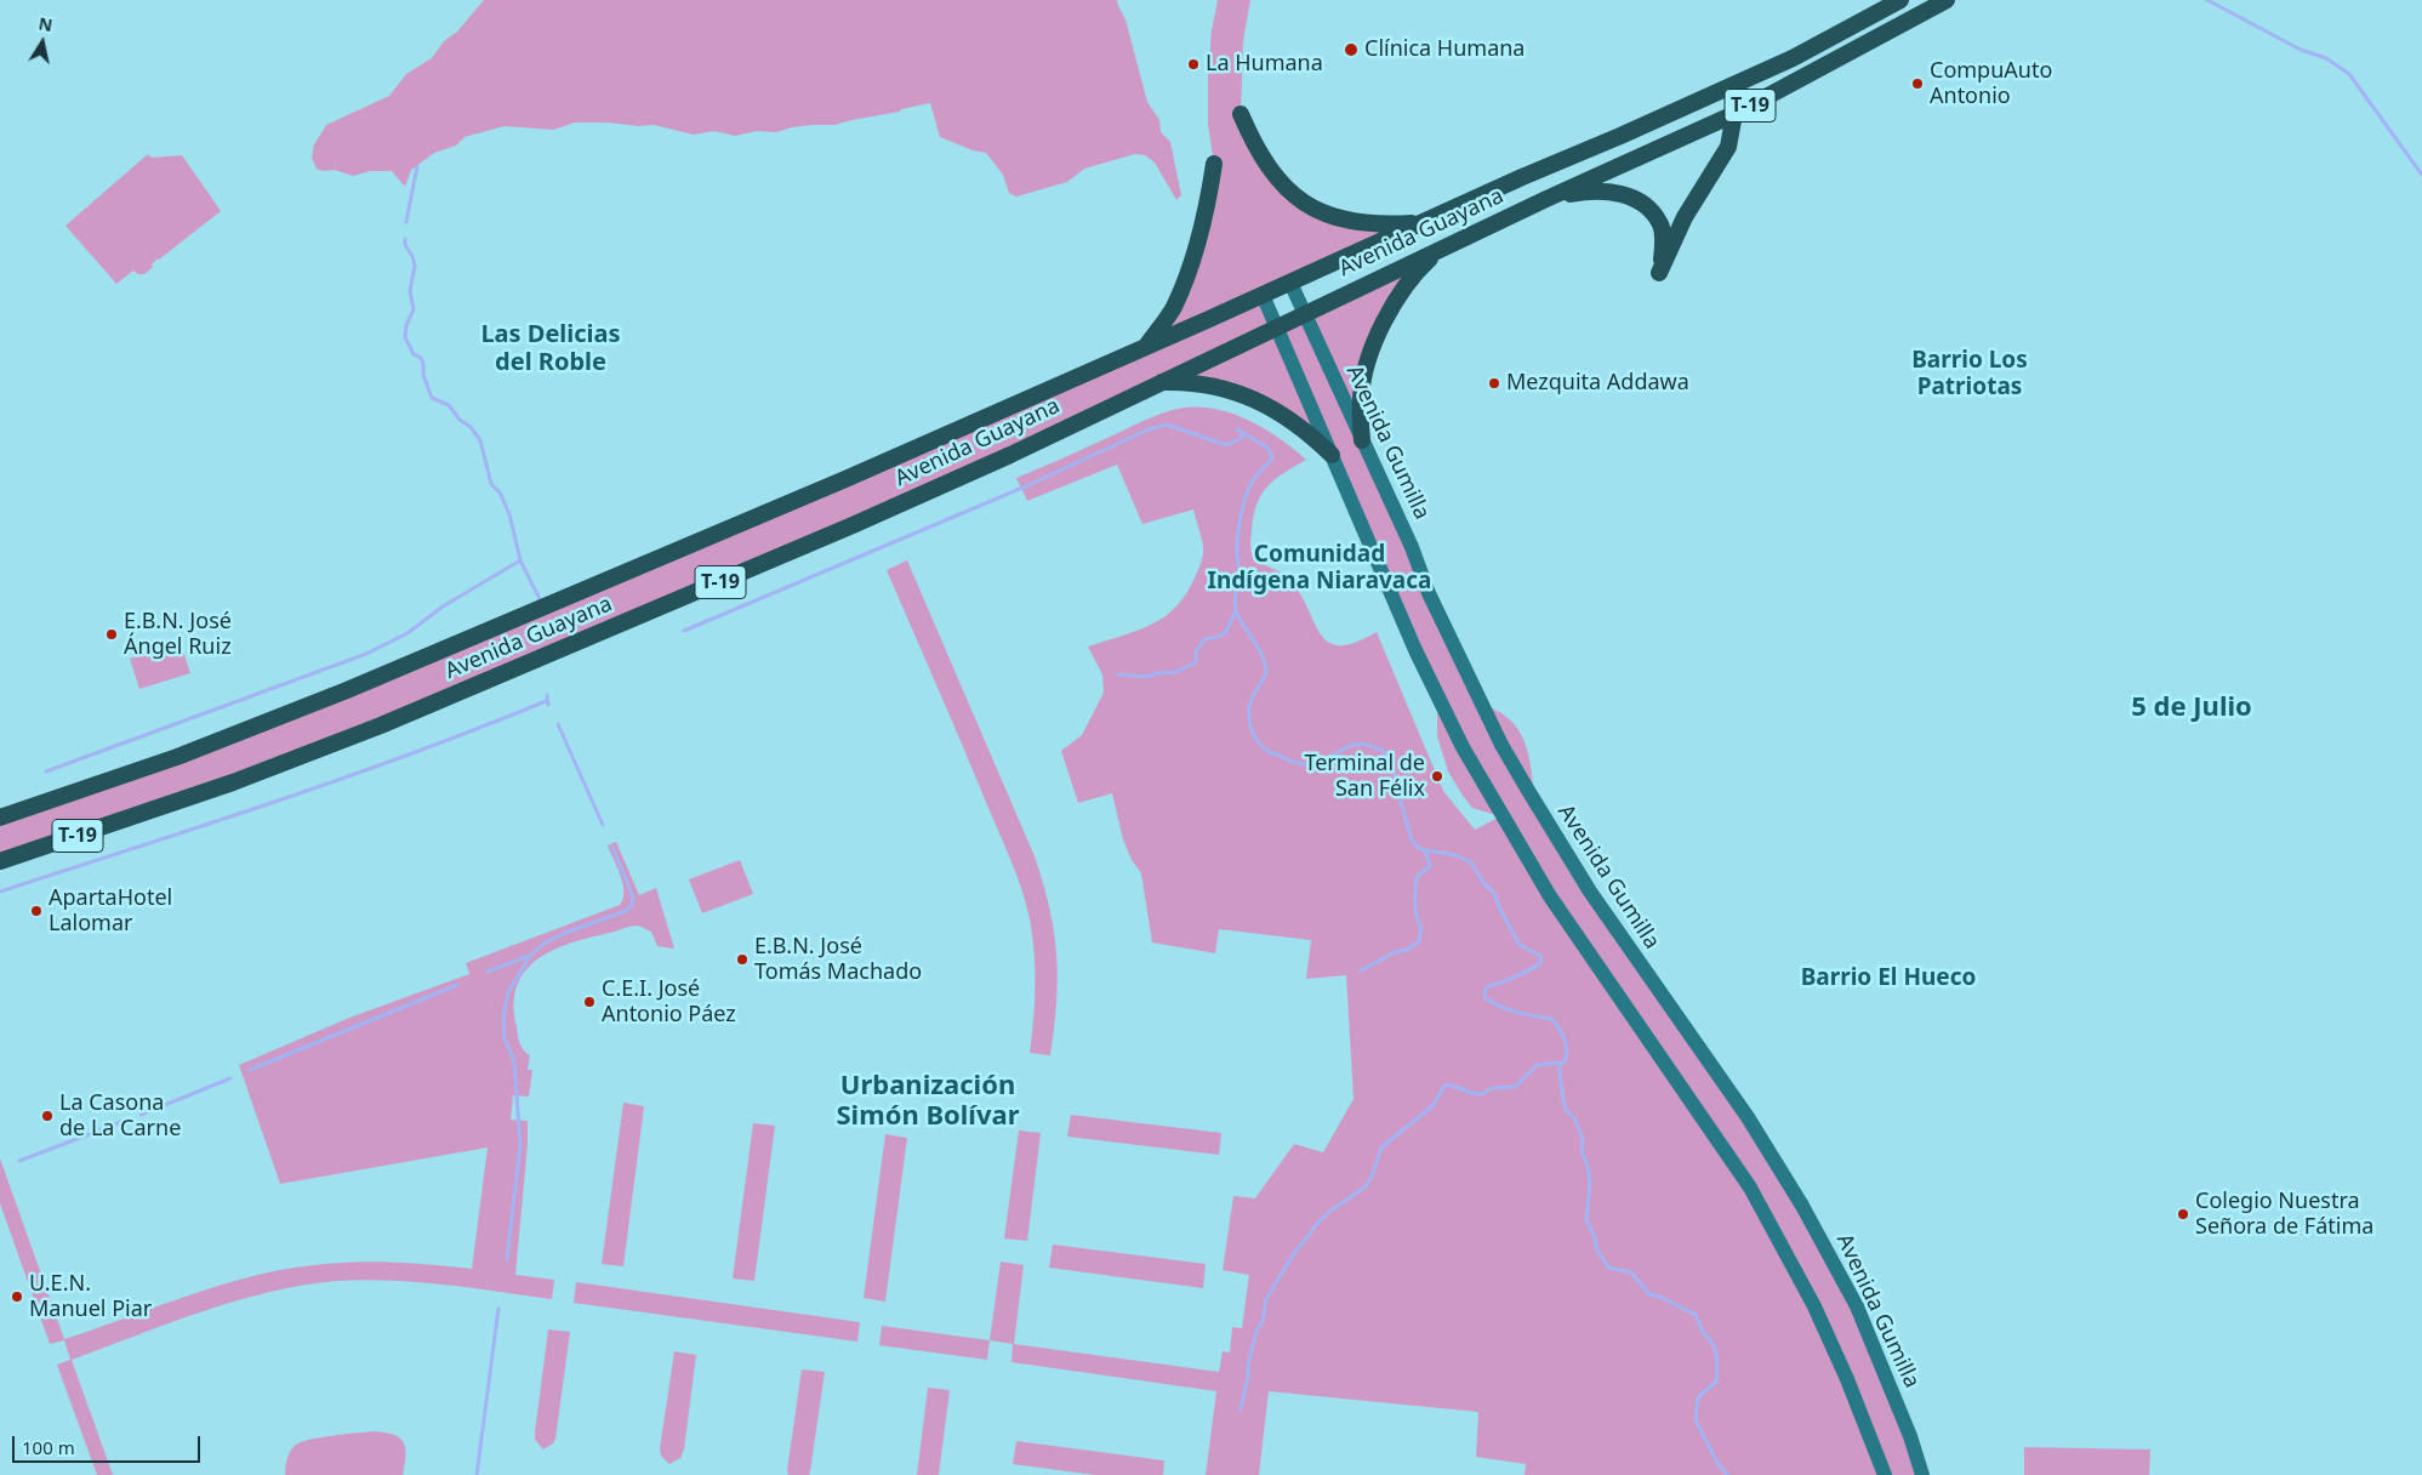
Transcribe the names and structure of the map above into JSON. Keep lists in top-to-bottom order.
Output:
{
  "streets": {
    "highway": ["T-19", "Avenida Guayana"],
    "main road": ["Avenida Gumilla"]
  },
  "crossings": [
    ["Avenida Guayana", "Avenida Gumilla"]
  ],
  "districts": [
    "Las Delicias del Roble",
    "Barrio Los Patriotas",
    "Comunidad Indígena Niaravaca",
    "5 de Julio",
    "Barrio El Hueco",
    "Urbanización Simón Bolívar"
  ],
  "places": [
    "Clínica Humana",
    "La Humana",
    "CompuAuto Antonio",
    "Mezquita Addawa",
    "E.B.N. José Ángel Ruiz",
    "Terminal de San Félix",
    "ApartaHotel Lalomar",
    "E.B.N. José Tomás Machado",
    "C.E.I. José Antonio Páez",
    "La Casona de La Carne",
    "Colegio Nuestra Señora de Fátima",
    "U.E.N. Manuel Piar"
  ],
  "scale_bar": "100 m",
  "north": "top"
}
